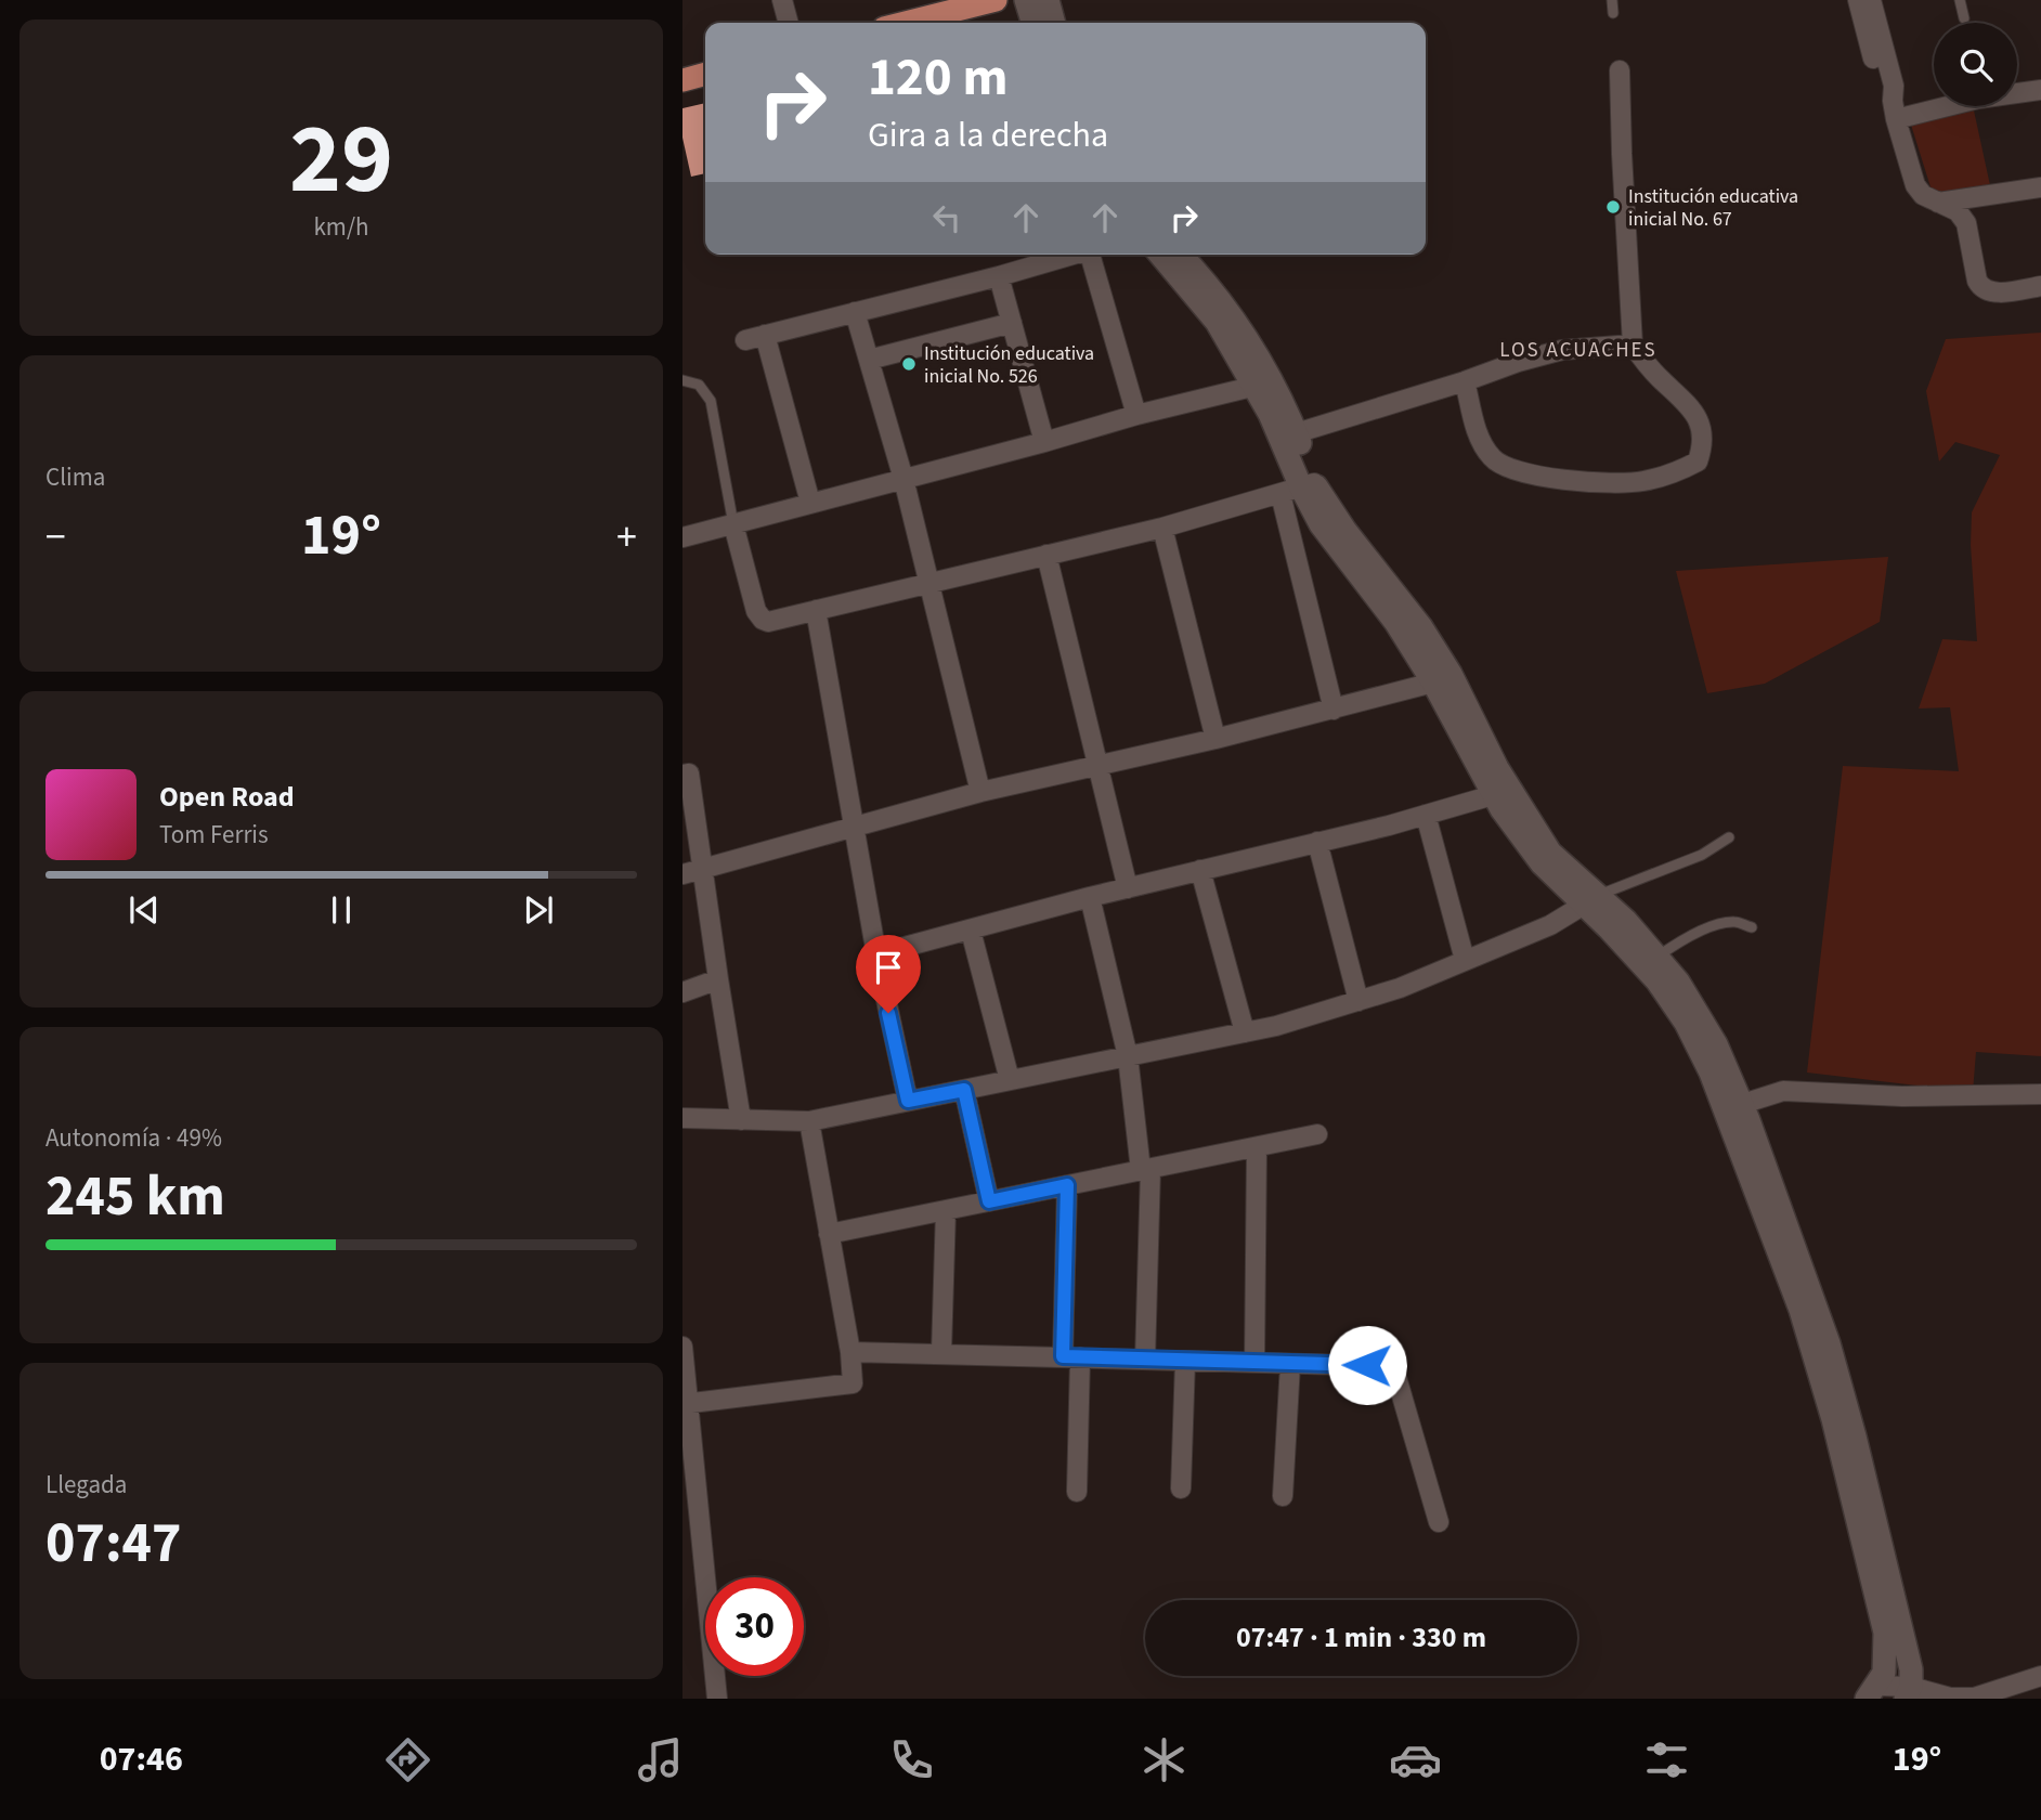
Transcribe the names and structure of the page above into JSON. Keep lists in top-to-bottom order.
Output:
{
  "districts": ["LOS ACUACHES"],
  "places": ["Institución educativa inicial No. 67", "Institución educativa inicial No. 526"],
  "page": {
    "tile": [
      ["29", "km/h"],
      "Clima",
      ["Autonomía · 49%", "245 km"],
      ["Llegada", "07:47"]
    ],
    "turn": ["120 m", "Gira a la derecha"],
    "heat": ["−", "19°", "+"],
    "song": ["Open Road", "Tom Ferris"],
    "limit": "30",
    "trip": "07:47 · 1 min · 330 m",
    "tabs": ["07:46", "19°"]
  }
}
